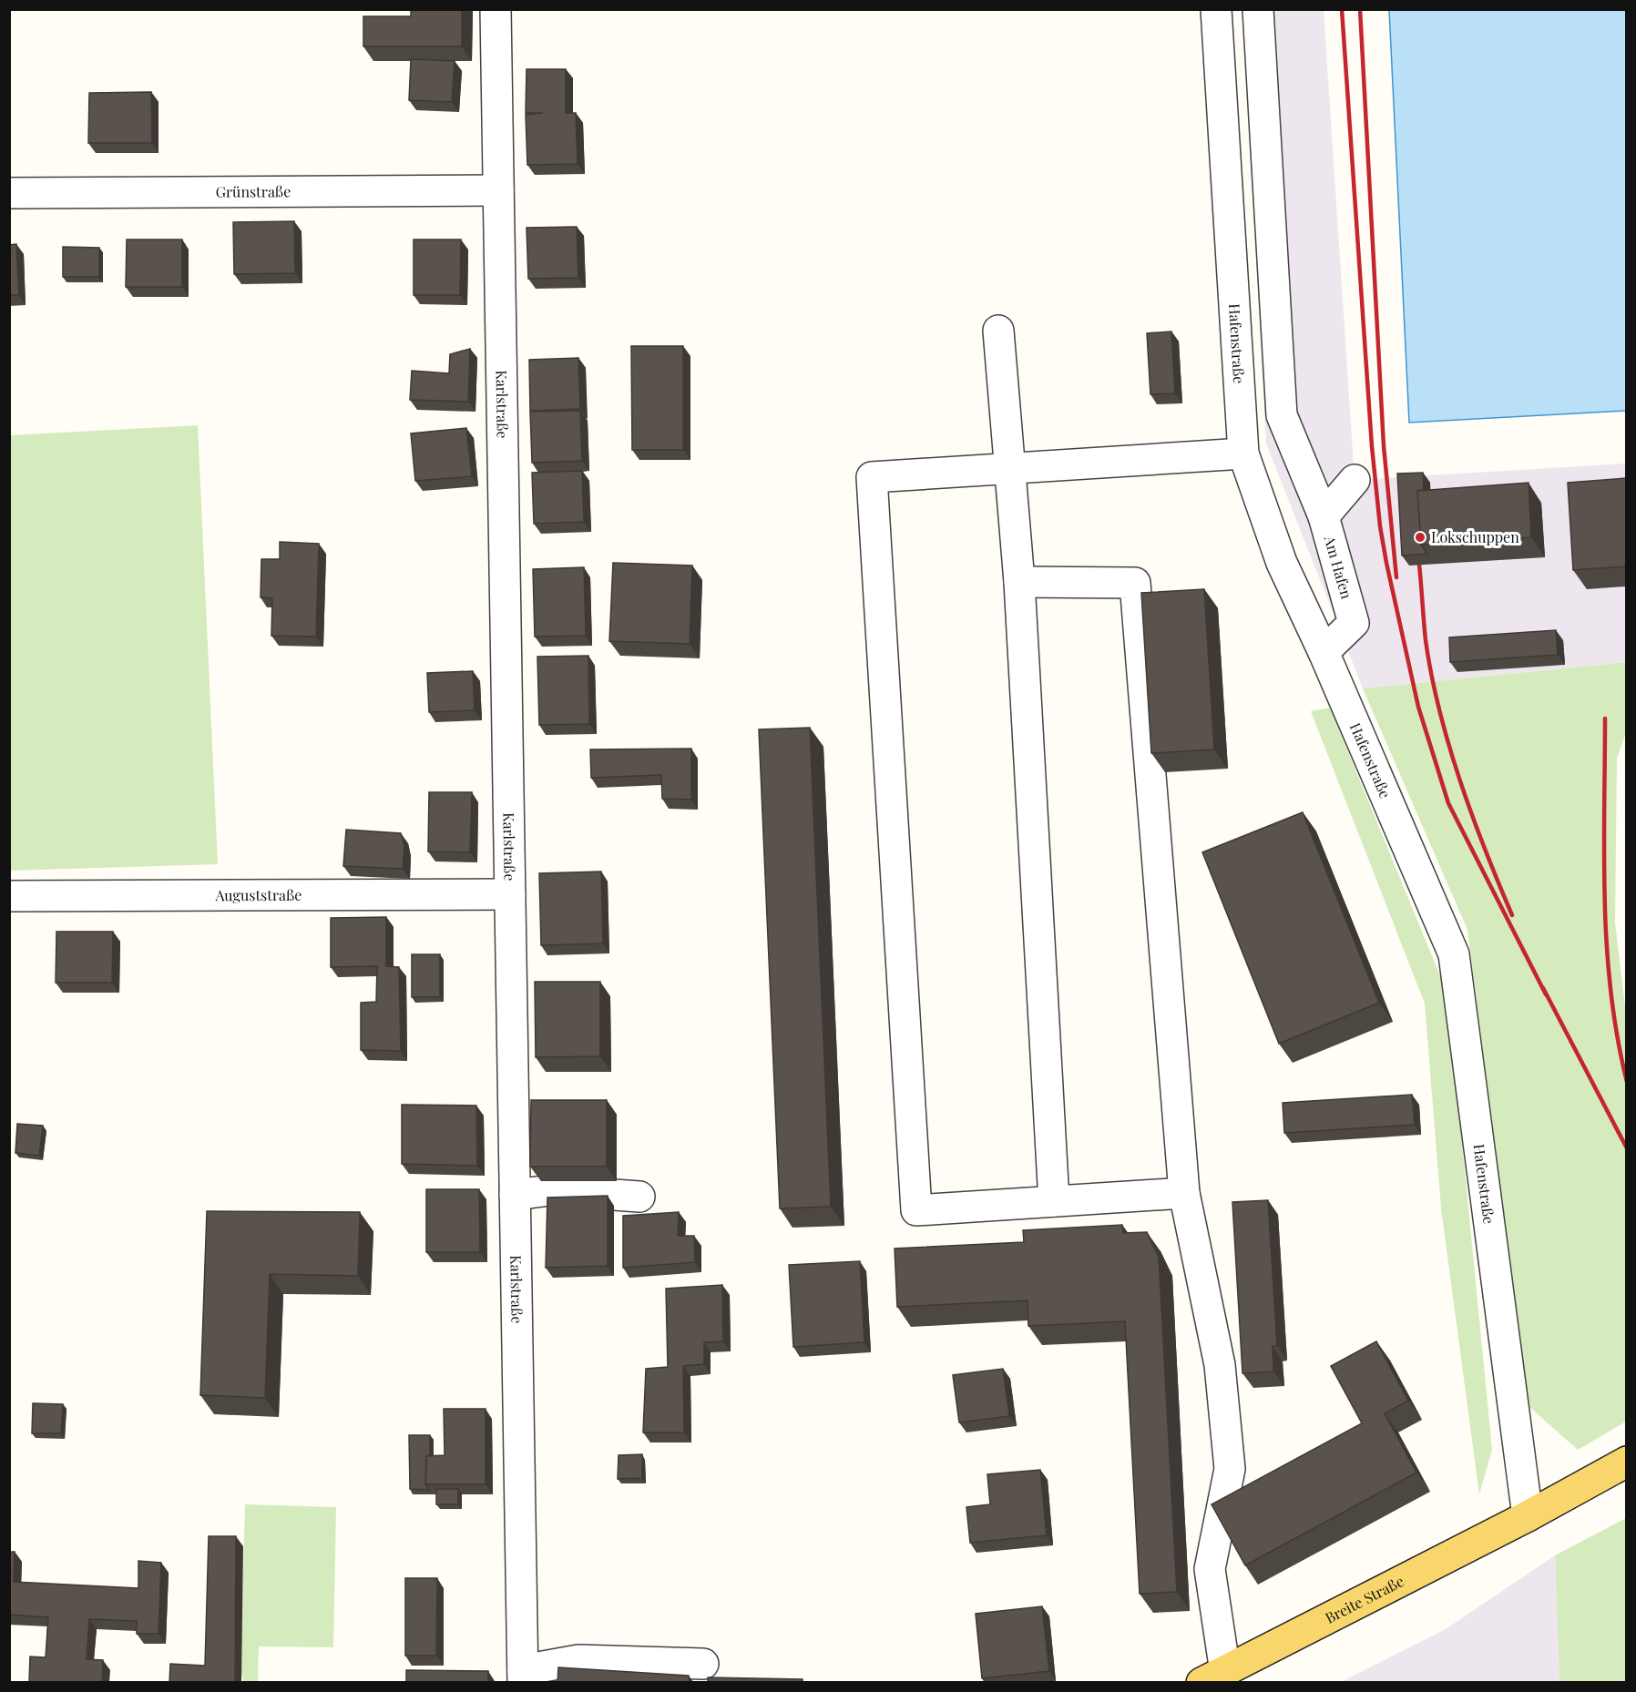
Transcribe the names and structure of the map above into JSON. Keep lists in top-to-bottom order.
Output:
{
  "streets": {
    "main road": ["Breite Straße"],
    "street": [
      "Grünstraße",
      "Hafenstraße",
      "Karlstraße",
      "Am Hafen",
      "Auguststraße"
    ]
  },
  "crossings": [
    ["Grünstraße", "Karlstraße"],
    ["Hafenstraße", "Am Hafen"],
    ["Hafenstraße", "Breite Straße"],
    ["Karlstraße", "Auguststraße"]
  ],
  "places": ["Lokschuppen"]
}
